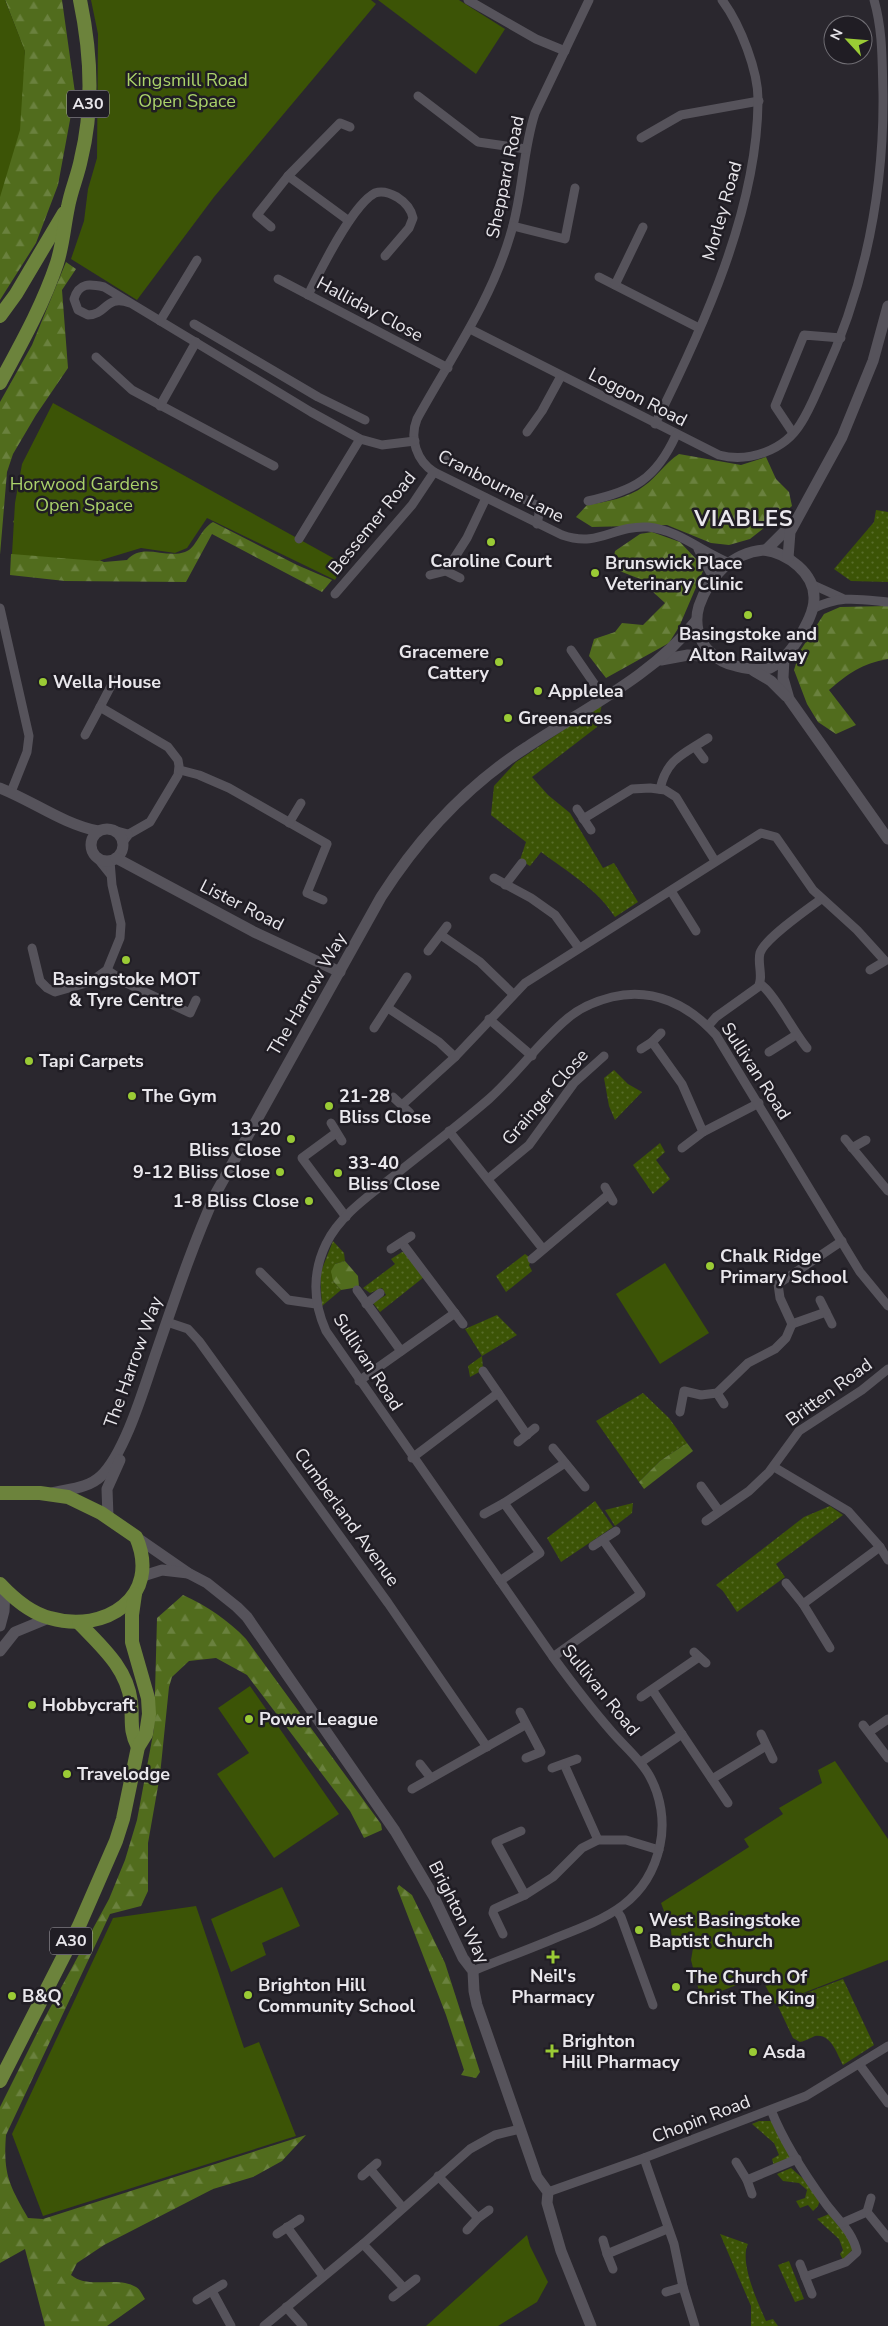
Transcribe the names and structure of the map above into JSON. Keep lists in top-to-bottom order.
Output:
{
  "streets": {
    "main road": ["A30"],
    "street": [
      "Sheppard Road",
      "Morley Road",
      "Halliday Close",
      "Loggon Road",
      "Cranbourne Lane",
      "Bessemer Road",
      "Lister Road",
      "The Harrow Way",
      "Sullivan Road",
      "Grainger Close",
      "Britten Road",
      "Cumberland Avenue",
      "Brighton Way",
      "Chopin Road"
    ]
  },
  "crossings": [
    ["A30", "Brighton Way"],
    ["Sheppard Road", "Halliday Close"],
    ["Sheppard Road", "Loggon Road"],
    ["Sheppard Road", "Cranbourne Lane"],
    ["Morley Road", "Loggon Road"],
    ["Cranbourne Lane", "Bessemer Road"],
    ["Cranbourne Lane", "The Harrow Way"],
    ["Lister Road", "The Harrow Way"],
    ["The Harrow Way", "Cumberland Avenue"],
    ["Sullivan Road", "Brighton Way"],
    ["Brighton Way", "Chopin Road"]
  ],
  "districts": ["VIABLES"],
  "parks": ["Kingsmill Road Open Space", "Horwood Gardens Open Space"],
  "places": {
    "other": [
      "Caroline Court",
      "Brunswick Place Veterinary Clinic",
      "Basingstoke and Alton Railway",
      "Gracemere Cattery",
      "Wella House",
      "Applelea",
      "Greenacres",
      "Basingstoke MOT & Tyre Centre",
      "Tapi Carpets",
      "The Gym",
      "21-28 Bliss Close",
      "13-20 Bliss Close",
      "9-12 Bliss Close",
      "33-40 Bliss Close",
      "1-8 Bliss Close",
      "Chalk Ridge Primary School",
      "Hobbycraft",
      "Power League",
      "Travelodge",
      "West Basingstoke Baptist Church",
      "The Church Of Christ The King",
      "Brighton Hill Community School",
      "B&Q",
      "Asda"
    ],
    "health": ["Neil's Pharmacy", "Brighton Hill Pharmacy"]
  },
  "north": "top left"
}
